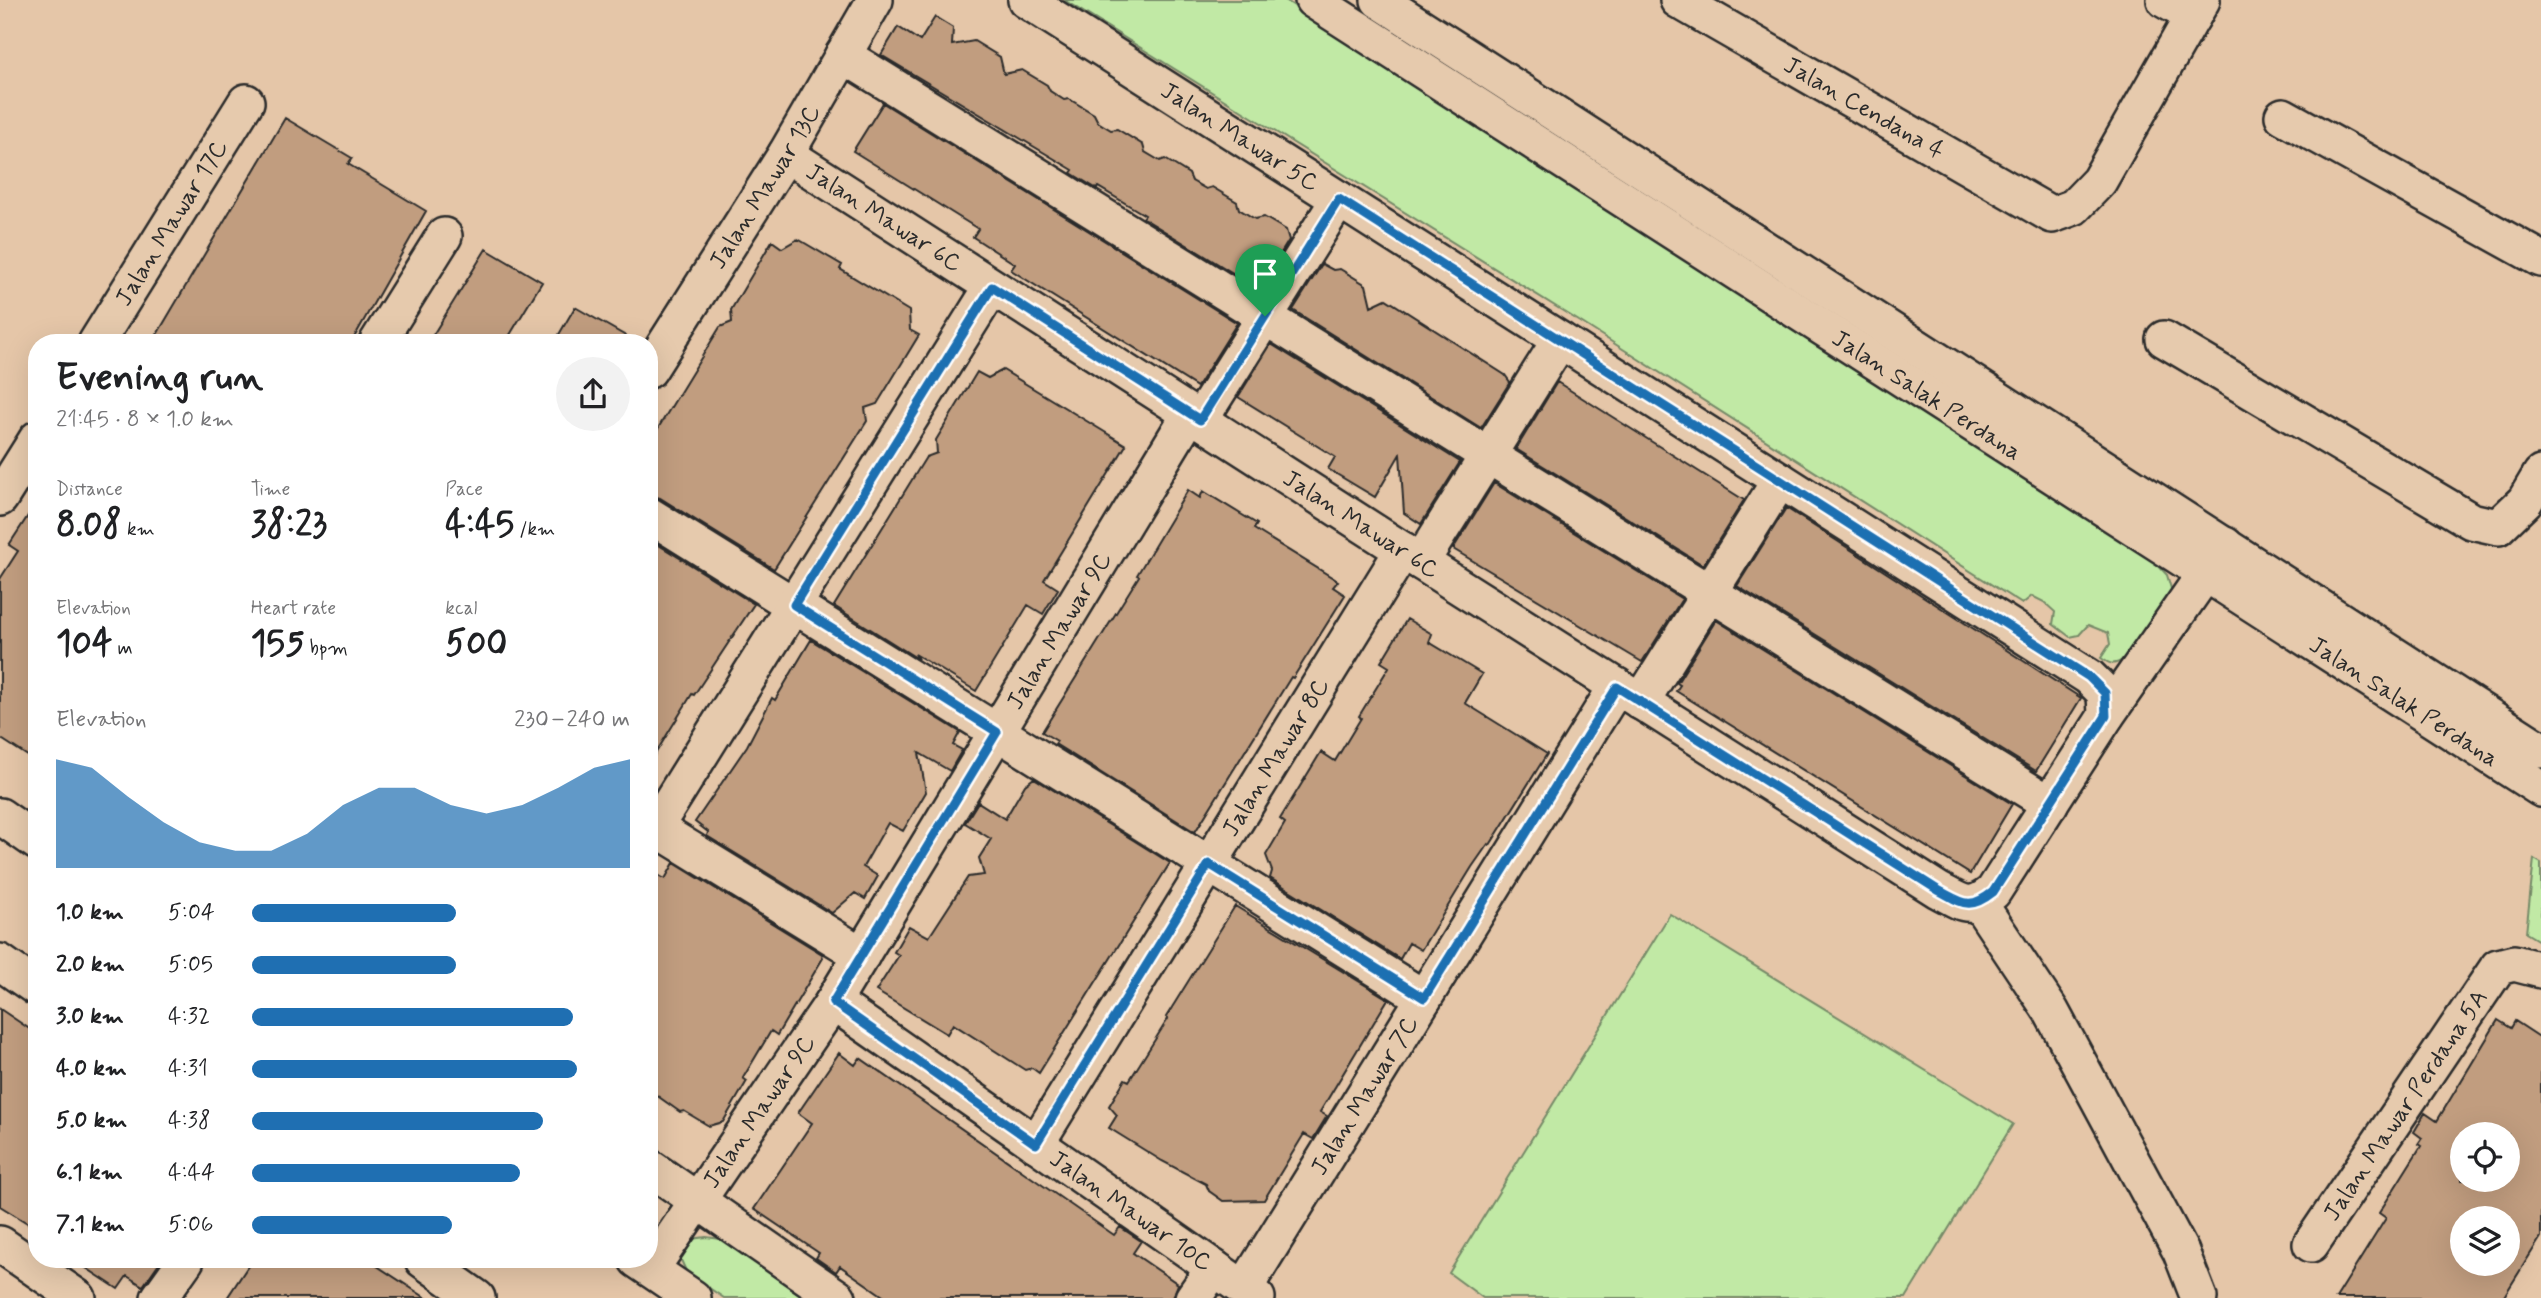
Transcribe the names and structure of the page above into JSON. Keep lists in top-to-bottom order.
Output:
{
  "streets": {
    "street": [
      "Jalan Cendana 4",
      "Jalan Mawar 5C",
      "Jalan Mawar 13C",
      "Jalan Mawar 6C",
      "Jalan Mawar 17C",
      "Jalan Salak Perdana",
      "Jalan Mawar 9C",
      "Jalan Mawar 8C",
      "Jalan Mawar 7C",
      "Jalan Mawar Perdana 5A",
      "Jalan Mawar 10C"
    ]
  },
  "crossings": [
    ["Jalan Mawar 5C", "Jalan Mawar 9C"],
    ["Jalan Mawar 5C", "Jalan Mawar 8C"],
    ["Jalan Mawar 5C", "Jalan Mawar 7C"],
    ["Jalan Mawar 13C", "Jalan Mawar 6C"],
    ["Jalan Mawar 6C", "Jalan Mawar 9C"],
    ["Jalan Mawar 6C", "Jalan Mawar 8C"],
    ["Jalan Mawar 6C", "Jalan Mawar 7C"],
    ["Jalan Mawar 9C", "Jalan Mawar 10C"],
    ["Jalan Mawar 8C", "Jalan Mawar 10C"],
    ["Jalan Mawar 7C", "Jalan Mawar 10C"]
  ],
  "page": {
    "heading": ["Evening run", "21:45 · 8 × 1.0 km"],
    "stats": [
      ["Distance", "8.08 km"],
      ["Time", "38:23"],
      ["Pace", "4:45 /km"],
      ["Elevation", "104 m"],
      ["Heart rate", "155 bpm"],
      ["kcal", "500"]
    ],
    "chart": ["Elevation", "230–240 m"],
    "list": [
      {
        "name": "1.0 km",
        "note": "5:04"
      },
      {
        "name": "2.0 km",
        "note": "5:05"
      },
      {
        "name": "3.0 km",
        "note": "4:32"
      },
      {
        "name": "4.0 km",
        "note": "4:31"
      },
      {
        "name": "5.0 km",
        "note": "4:38"
      },
      {
        "name": "6.1 km",
        "note": "4:44"
      },
      {
        "name": "7.1 km",
        "note": "5:06"
      }
    ]
  }
}
